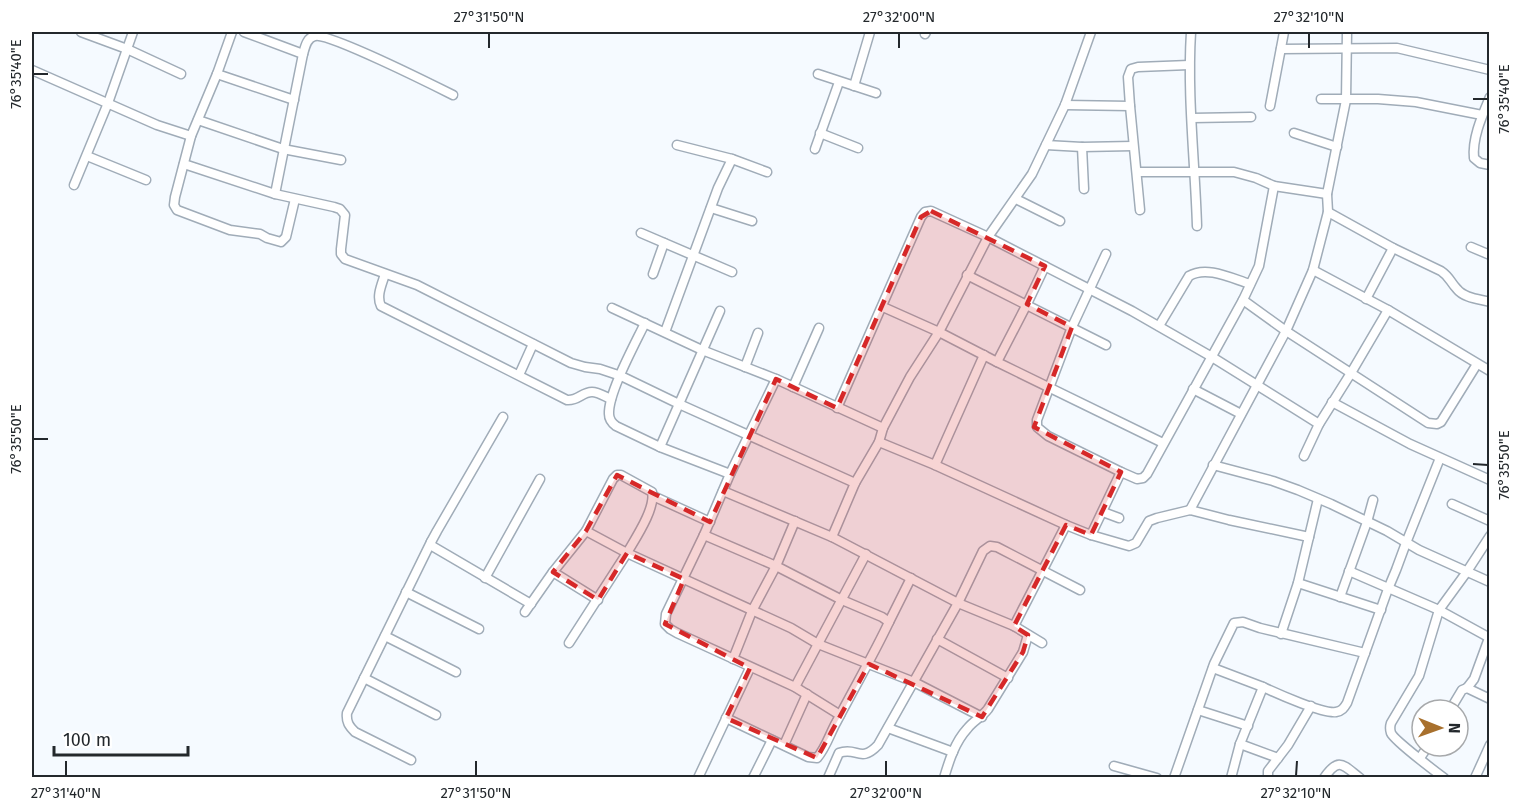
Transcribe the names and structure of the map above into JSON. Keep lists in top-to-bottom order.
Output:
{
  "scale_bar": "100 m",
  "north": "right",
  "coordinates": [
    "27°31'50\"N",
    "27°32'00\"N",
    "27°32'10\"N",
    "76°35'40\"E",
    "76°35'50\"E",
    "27°31'40\"N"
  ]
}
